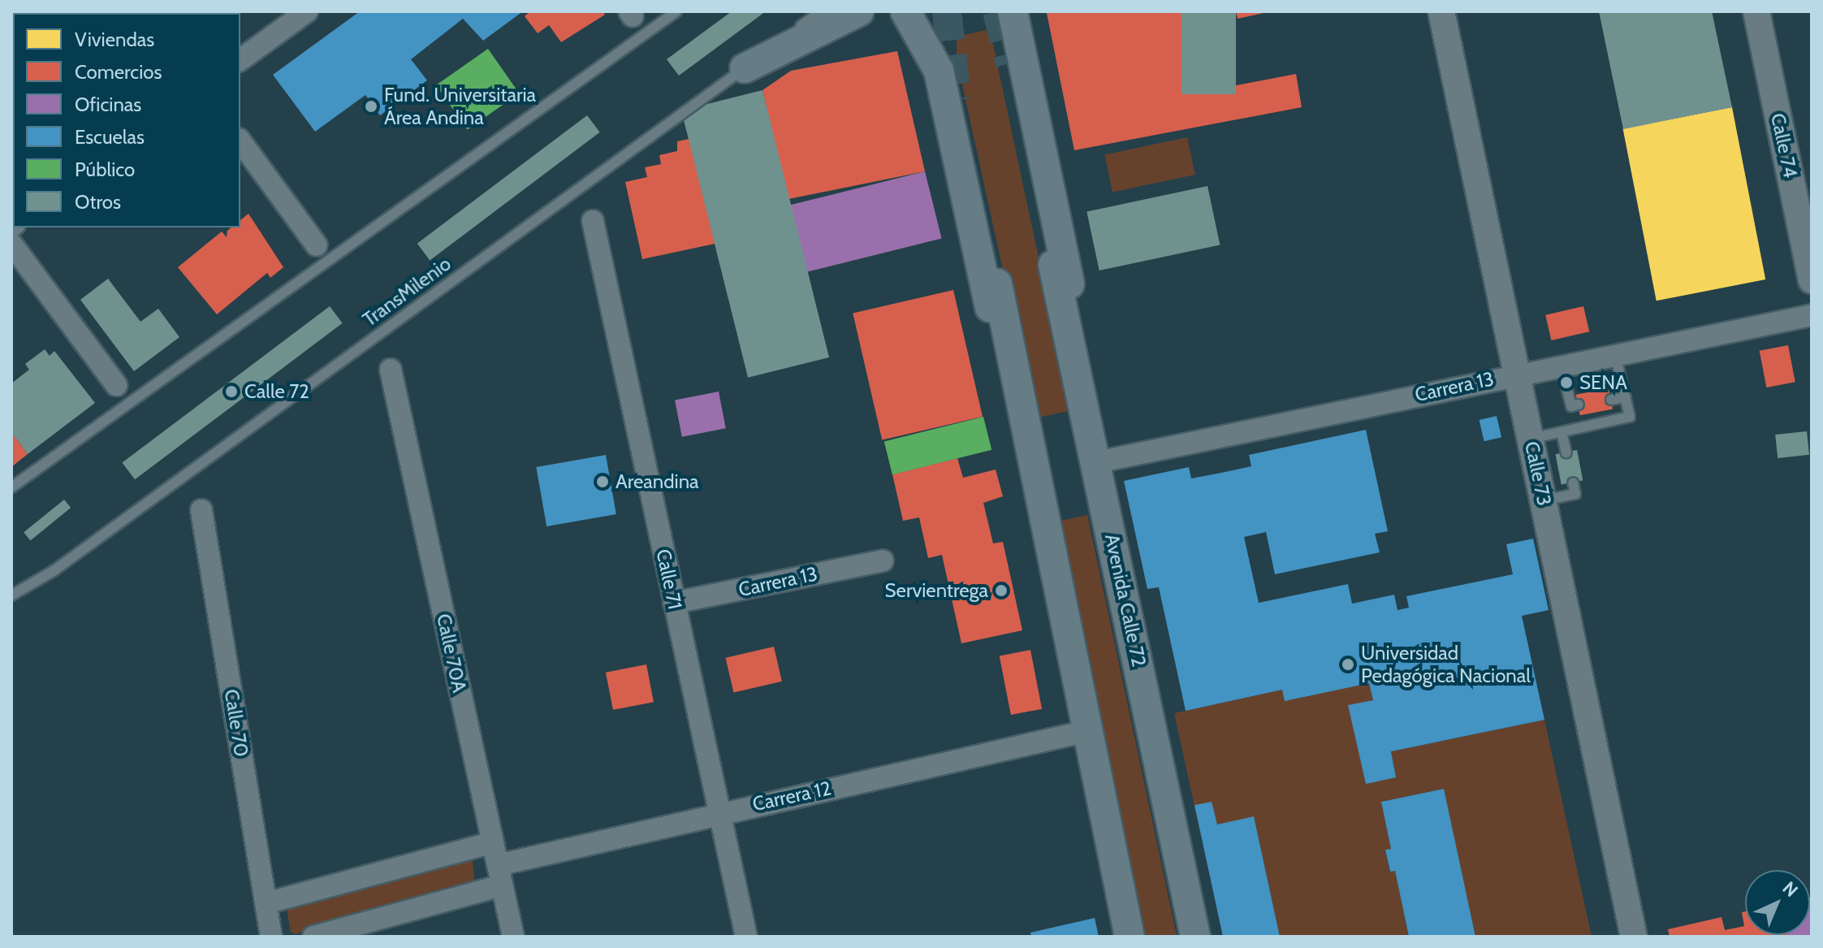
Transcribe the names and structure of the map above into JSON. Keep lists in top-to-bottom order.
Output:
{
  "streets": {
    "main road": ["Avenida Calle 72"],
    "street": [
      "Calle 74",
      "Carrera 13",
      "Calle 73",
      "Calle 71",
      "Calle 70A",
      "Calle 70",
      "Carrera 12"
    ],
    "lane": ["TransMilenio"]
  },
  "crossings": [
    ["Carrera 13", "Calle 73"],
    ["Carrera 13", "Calle 71"],
    ["Carrera 13", "Avenida Calle 72"],
    ["Calle 71", "Carrera 12"],
    ["Calle 70A", "Carrera 12"]
  ],
  "places": [
    "Fund. Universitaria Área Andina",
    "SENA",
    "Calle 72",
    "Areandina",
    "Servientrega",
    "Universidad Pedagógica Nacional"
  ],
  "legend": [
    "Viviendas",
    "Comercios",
    "Oficinas",
    "Escuelas",
    "Público",
    "Otros"
  ],
  "north": "top right"
}
